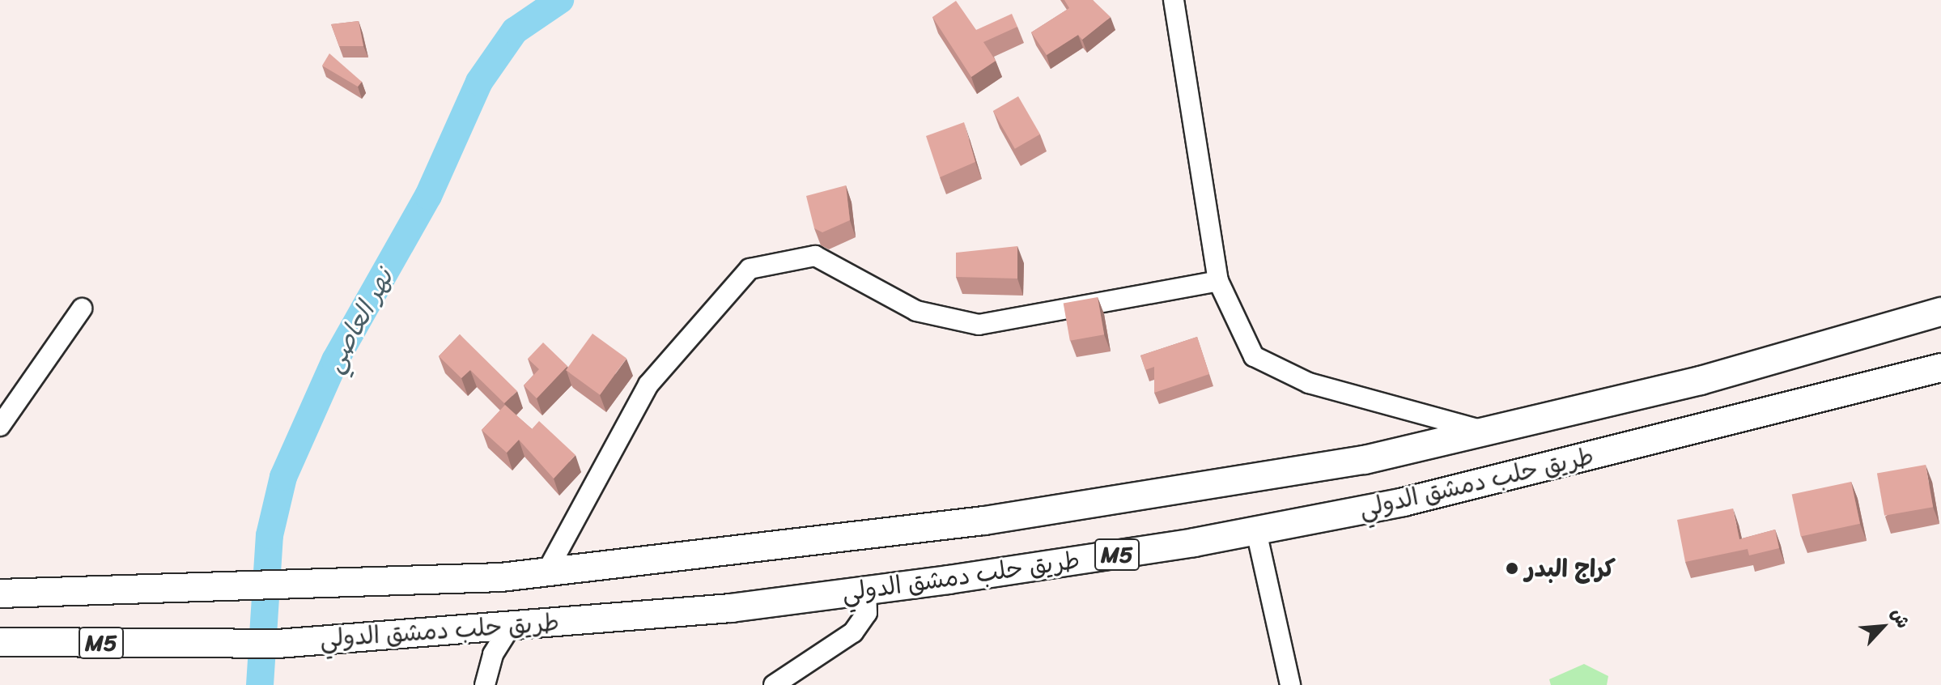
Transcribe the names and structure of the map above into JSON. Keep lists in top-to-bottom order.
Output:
{
  "streets": {
    "highway": ["طريق حلب دمشق الدولي", "M5"]
  },
  "water": ["نهر العاصي"],
  "places": ["كراج البدر"],
  "north": "top right"
}
